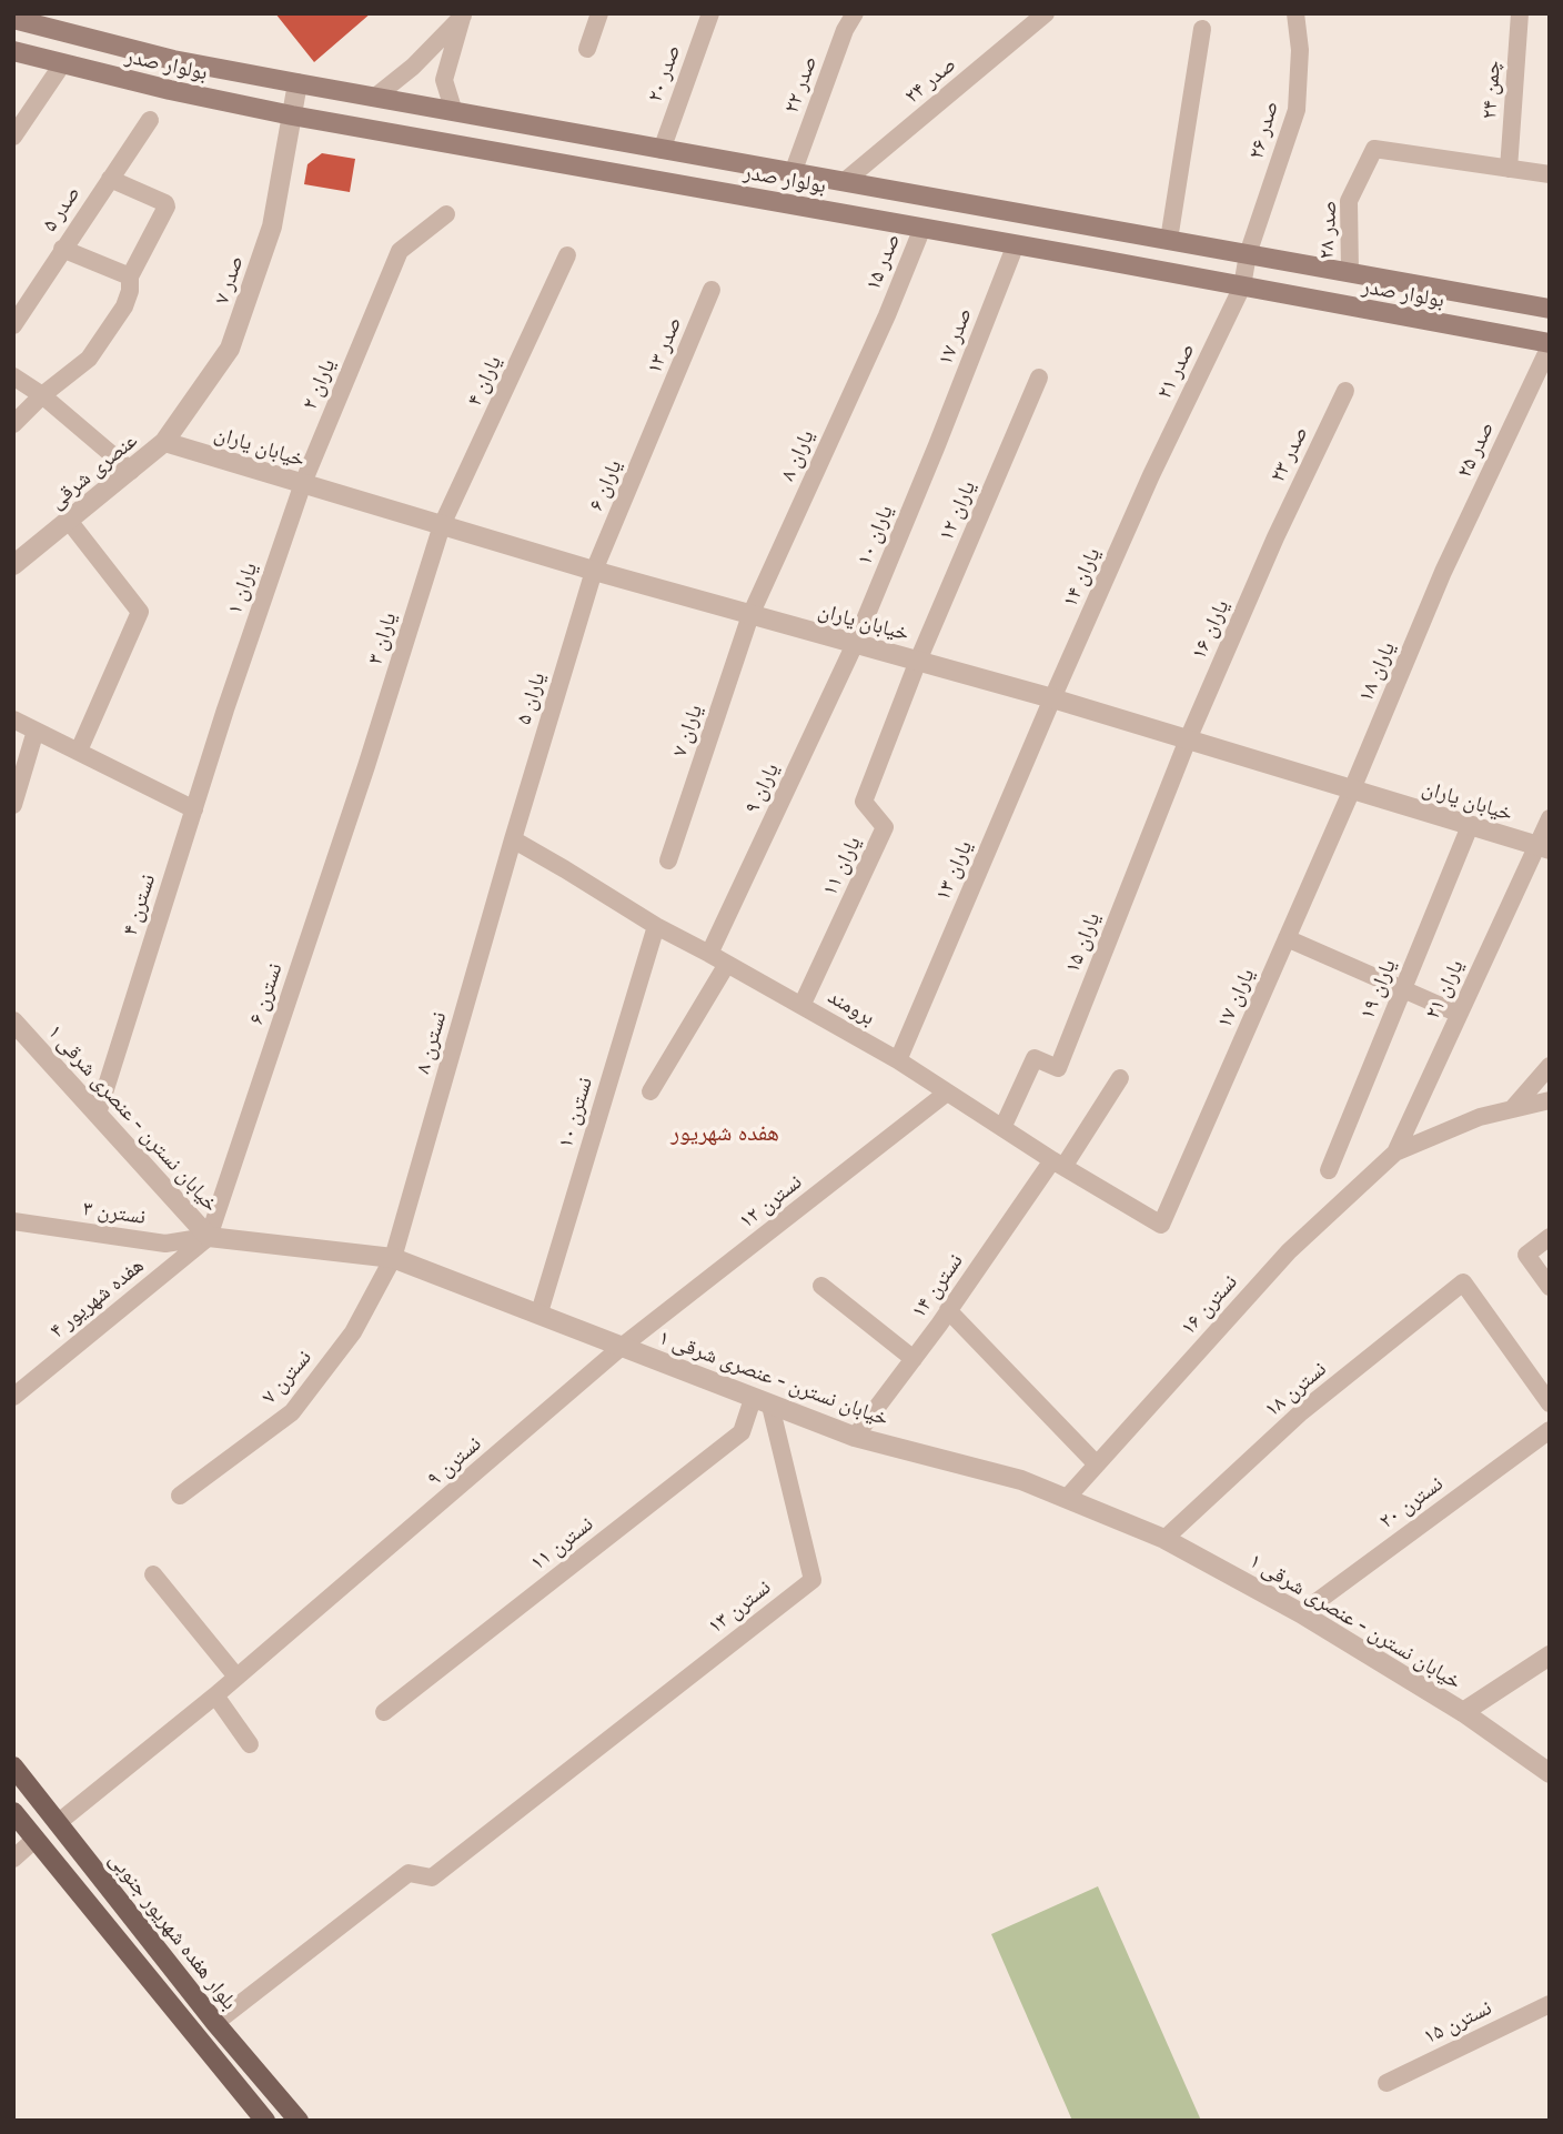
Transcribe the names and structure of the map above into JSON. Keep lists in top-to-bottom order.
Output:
{
  "streets": {
    "main road": ["بولوار صدر", "بلوار هفده شهریور جنوبی"],
    "street": [
      "صدر ۲۰",
      "صدر ۲۴",
      "صدر ۲۲",
      "چمن ۲۴",
      "صدر ۲۶",
      "صدر ۵",
      "صدر ۲۸",
      "صدر ۱۵",
      "صدر ۷",
      "صدر ۱۷",
      "صدر ۱۳",
      "صدر ۲۱",
      "یاران ۴",
      "یاران ۲",
      "خیابان یاران",
      "صدر ۲۵",
      "صدر ۲۳",
      "یاران ۸",
      "عنصری شرقی",
      "یاران ۶",
      "یاران ۱۲",
      "یاران ۱۰",
      "یاران ۱۴",
      "یاران ۱",
      "یاران ۱۶",
      "یاران ۳",
      "یاران ۱۸",
      "یاران ۵",
      "یاران ۷",
      "یاران ۹",
      "یاران ۱۱",
      "یاران ۱۳",
      "نسترن ۴",
      "یاران ۱۵",
      "یاران ۱۹",
      "یاران ۲۱",
      "نسترن ۶",
      "یاران ۱۷",
      "برومند",
      "نسترن ۸",
      "نسترن ۱۰",
      "خیابان نسترن - عنصری شرقی ۱",
      "نسترن ۱۲",
      "نسترن ۳",
      "نسترن ۱۴",
      "هفده شهریور ۴",
      "نسترن ۱۶",
      "نسترن ۷",
      "نسترن ۱۸",
      "نسترن ۹",
      "نسترن ۲۰",
      "نسترن ۱۱",
      "نسترن ۱۳",
      "نسترن ۱۵"
    ]
  },
  "crossings": [
    ["بولوار صدر", "صدر ۲۰"],
    ["بولوار صدر", "صدر ۲۴"],
    ["بولوار صدر", "صدر ۲۲"],
    ["بولوار صدر", "صدر ۲۶"],
    ["بولوار صدر", "صدر ۲۸"],
    ["بولوار صدر", "صدر ۱۵"],
    ["بولوار صدر", "صدر ۷"],
    ["بولوار صدر", "صدر ۱۷"],
    ["بولوار صدر", "صدر ۲۱"],
    ["بولوار صدر", "صدر ۲۵"],
    ["چمن ۲۴", "صدر ۲۸"],
    ["صدر ۲۶", "صدر ۲۱"],
    ["صدر ۱۵", "یاران ۸"],
    ["صدر ۷", "خیابان یاران"],
    ["صدر ۷", "عنصری شرقی"],
    ["صدر ۱۷", "یاران ۱۰"],
    ["صدر ۱۳", "یاران ۶"],
    ["صدر ۲۱", "یاران ۱۴"],
    ["یاران ۴", "خیابان یاران"],
    ["یاران ۴", "یاران ۳"],
    ["یاران ۲", "خیابان یاران"],
    ["یاران ۲", "یاران ۱"],
    ["خیابان یاران", "یاران ۸"],
    ["خیابان یاران", "عنصری شرقی"],
    ["خیابان یاران", "یاران ۶"],
    ["خیابان یاران", "یاران ۱۲"],
    ["خیابان یاران", "یاران ۱۰"],
    ["خیابان یاران", "یاران ۱۴"],
    ["خیابان یاران", "یاران ۱"],
    ["خیابان یاران", "یاران ۱۶"],
    ["خیابان یاران", "یاران ۳"],
    ["خیابان یاران", "یاران ۱۸"],
    ["خیابان یاران", "یاران ۵"],
    ["خیابان یاران", "یاران ۷"],
    ["خیابان یاران", "یاران ۹"],
    ["خیابان یاران", "یاران ۱۱"],
    ["خیابان یاران", "یاران ۱۳"],
    ["خیابان یاران", "یاران ۱۵"],
    ["خیابان یاران", "یاران ۱۹"],
    ["خیابان یاران", "یاران ۲۱"],
    ["خیابان یاران", "یاران ۱۷"],
    ["صدر ۲۵", "یاران ۱۸"],
    ["صدر ۲۳", "یاران ۱۶"],
    ["یاران ۸", "یاران ۷"],
    ["یاران ۶", "یاران ۵"],
    ["یاران ۱۲", "یاران ۱۱"],
    ["یاران ۱۰", "یاران ۹"],
    ["یاران ۱۴", "یاران ۱۳"],
    ["یاران ۱", "نسترن ۴"],
    ["یاران ۱۶", "یاران ۱۵"],
    ["یاران ۳", "نسترن ۶"],
    ["یاران ۱۸", "یاران ۱۷"],
    ["یاران ۵", "برومند"],
    ["یاران ۵", "نسترن ۸"],
    ["یاران ۹", "برومند"],
    ["یاران ۱۱", "برومند"],
    ["یاران ۱۳", "برومند"],
    ["نسترن ۴", "خیابان نسترن - عنصری شرقی ۱"],
    ["یاران ۱۵", "برومند"],
    ["یاران ۲۱", "نسترن ۱۶"],
    ["نسترن ۶", "خیابان نسترن - عنصری شرقی ۱"],
    ["نسترن ۶", "نسترن ۳"],
    ["نسترن ۶", "هفده شهریور ۴"],
    ["یاران ۱۷", "برومند"],
    ["برومند", "نسترن ۸"],
    ["برومند", "نسترن ۱۰"],
    ["برومند", "نسترن ۱۲"],
    ["برومند", "نسترن ۱۴"],
    ["نسترن ۸", "خیابان نسترن - عنصری شرقی ۱"],
    ["نسترن ۸", "نسترن ۷"],
    ["نسترن ۱۰", "خیابان نسترن - عنصری شرقی ۱"],
    ["خیابان نسترن - عنصری شرقی ۱", "نسترن ۱۲"],
    ["خیابان نسترن - عنصری شرقی ۱", "نسترن ۳"],
    ["خیابان نسترن - عنصری شرقی ۱", "نسترن ۱۴"],
    ["خیابان نسترن - عنصری شرقی ۱", "هفده شهریور ۴"],
    ["خیابان نسترن - عنصری شرقی ۱", "نسترن ۱۶"],
    ["خیابان نسترن - عنصری شرقی ۱", "نسترن ۷"],
    ["خیابان نسترن - عنصری شرقی ۱", "نسترن ۱۸"],
    ["خیابان نسترن - عنصری شرقی ۱", "نسترن ۹"],
    ["خیابان نسترن - عنصری شرقی ۱", "نسترن ۲۰"],
    ["خیابان نسترن - عنصری شرقی ۱", "نسترن ۱۱"],
    ["خیابان نسترن - عنصری شرقی ۱", "نسترن ۱۳"],
    ["نسترن ۱۲", "نسترن ۹"],
    ["نسترن ۳", "هفده شهریور ۴"],
    ["نسترن ۹", "بلوار هفده شهریور جنوبی"],
    ["نسترن ۱۱", "نسترن ۱۳"],
    ["نسترن ۱۳", "بلوار هفده شهریور جنوبی"]
  ],
  "districts": ["هفده شهریور"]
}
